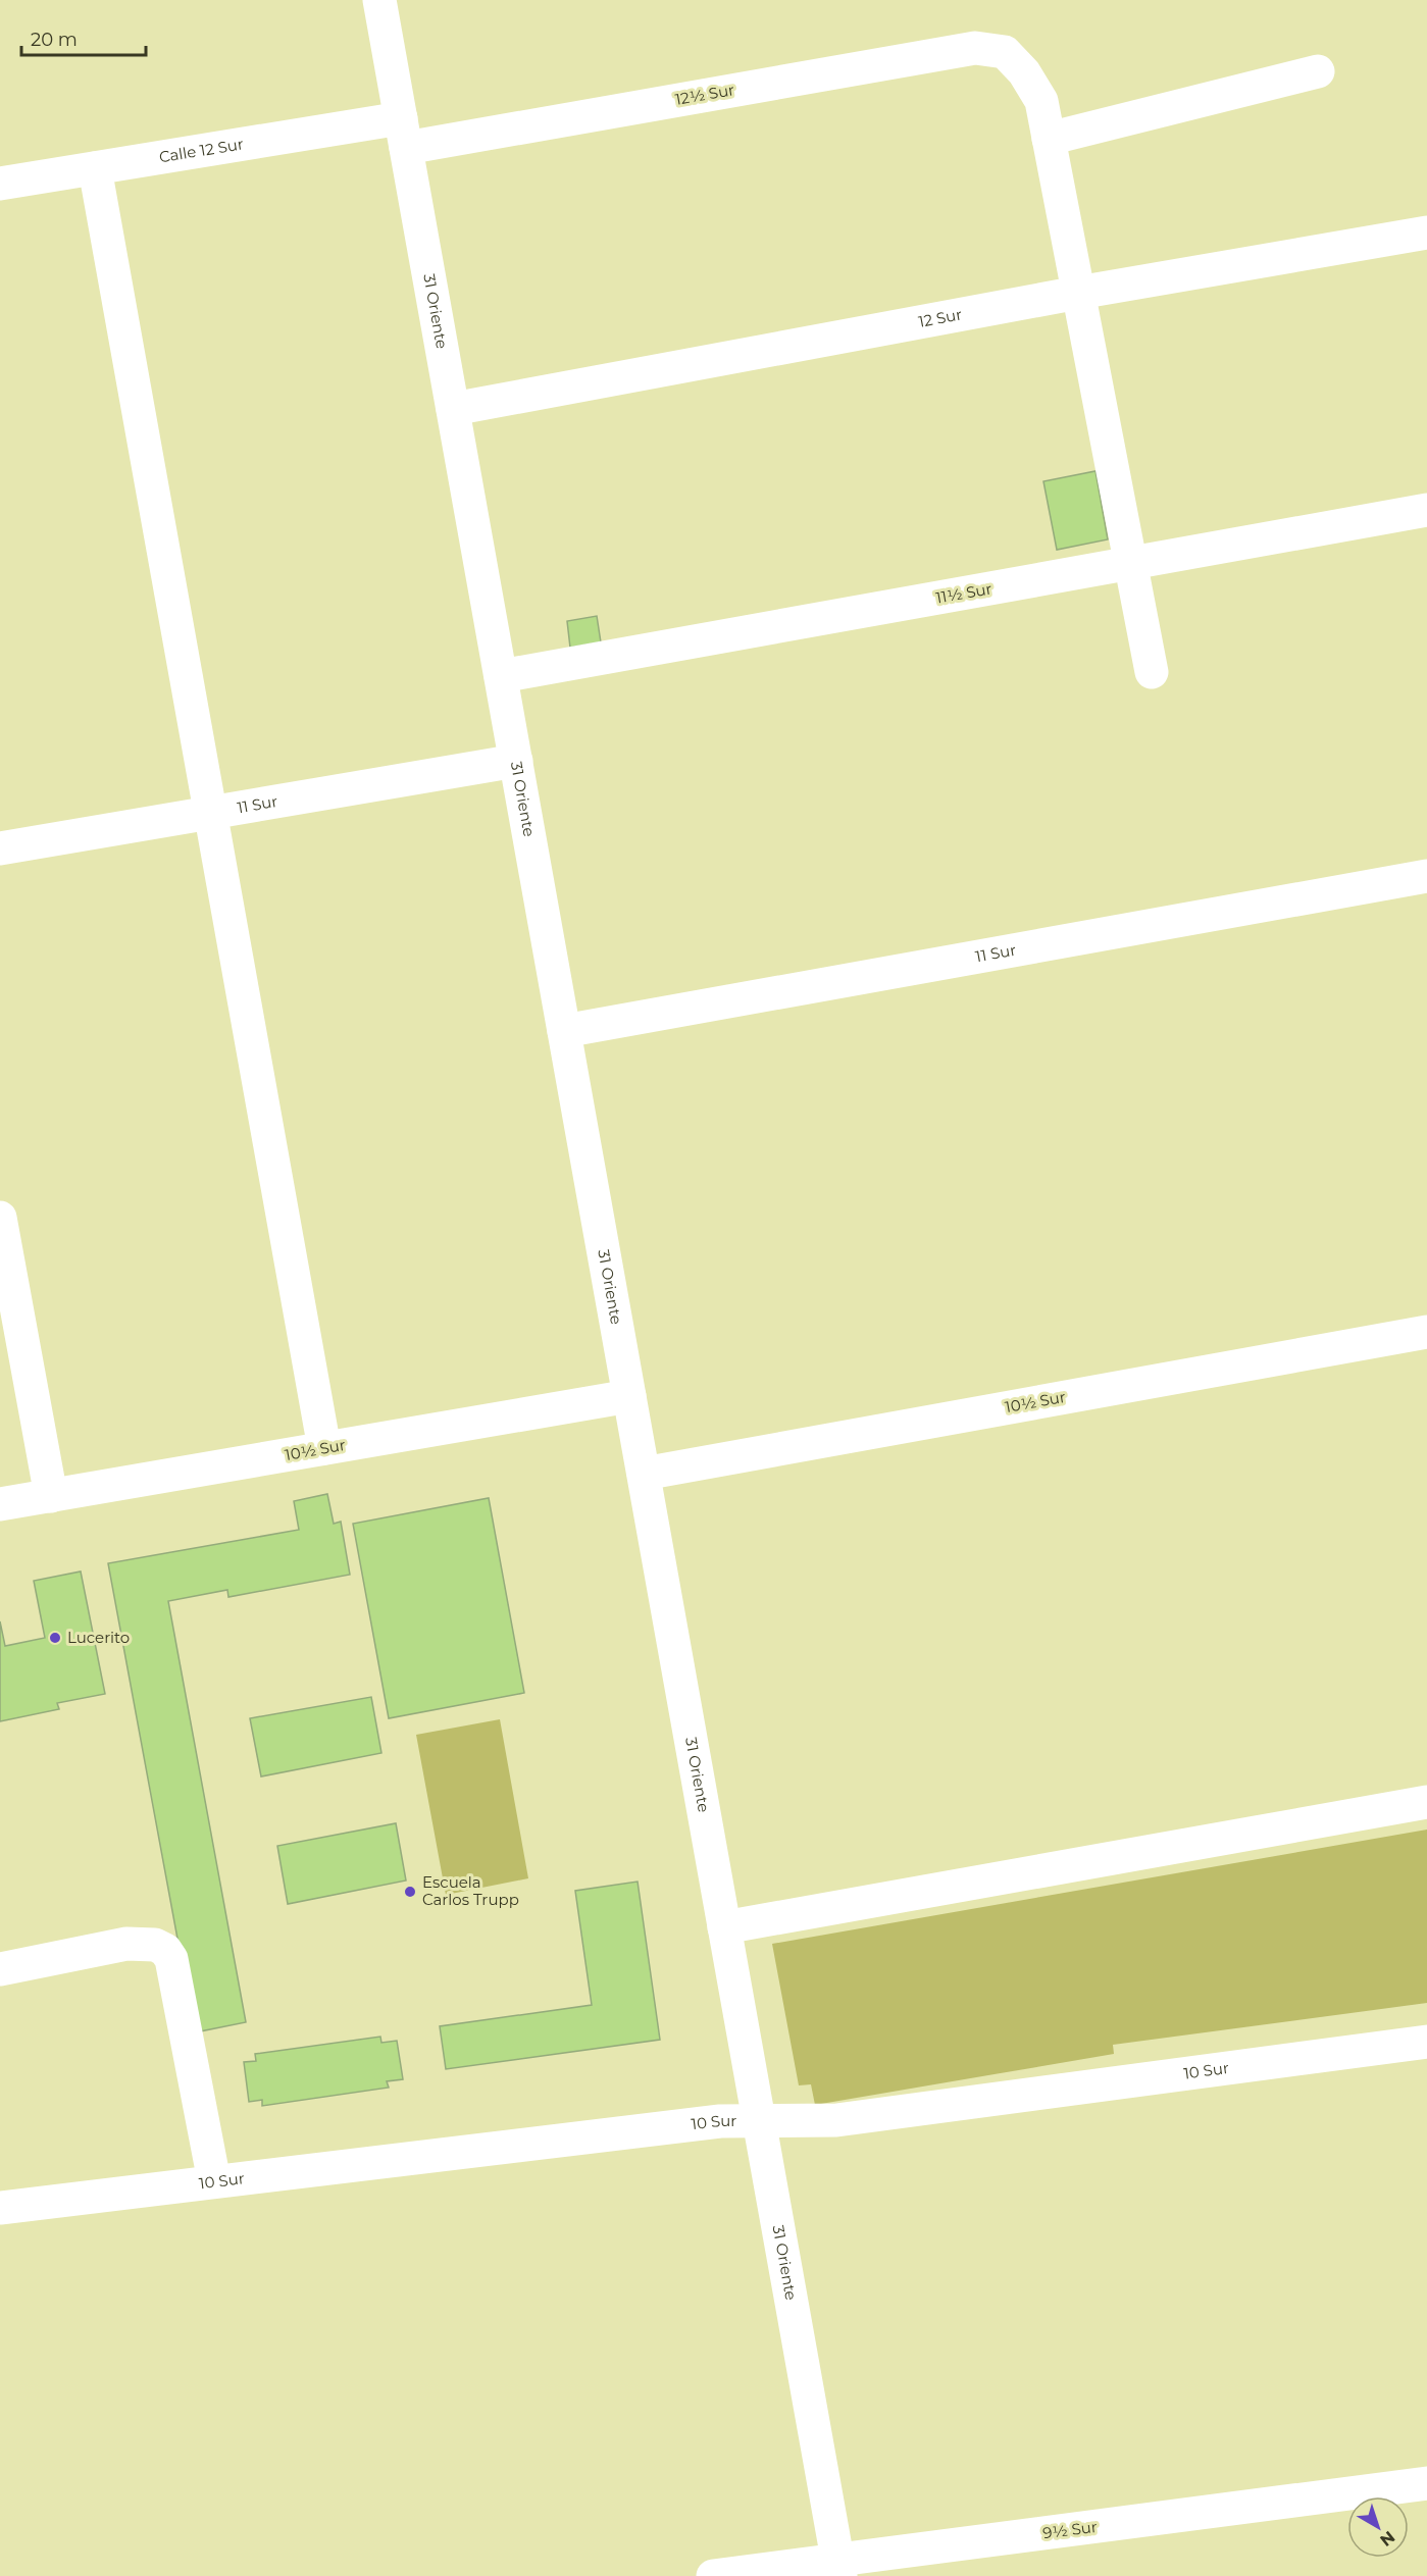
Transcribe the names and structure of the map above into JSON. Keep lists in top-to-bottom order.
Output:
{
  "streets": {
    "street": [
      "12½ Sur",
      "Calle 12 Sur",
      "31 Oriente",
      "12 Sur",
      "11½ Sur",
      "11 Sur",
      "10½ Sur",
      "10 Sur",
      "9½ Sur"
    ]
  },
  "crossings": [
    ["12½ Sur", "Calle 12 Sur"],
    ["12½ Sur", "31 Oriente"],
    ["Calle 12 Sur", "31 Oriente"],
    ["31 Oriente", "12 Sur"],
    ["31 Oriente", "11½ Sur"],
    ["31 Oriente", "11 Sur"],
    ["31 Oriente", "10½ Sur"],
    ["31 Oriente", "10 Sur"],
    ["31 Oriente", "9½ Sur"]
  ],
  "places": ["Lucerito", "Escuela Carlos Trupp"],
  "scale_bar": "20 m",
  "north": "bottom right"
}
